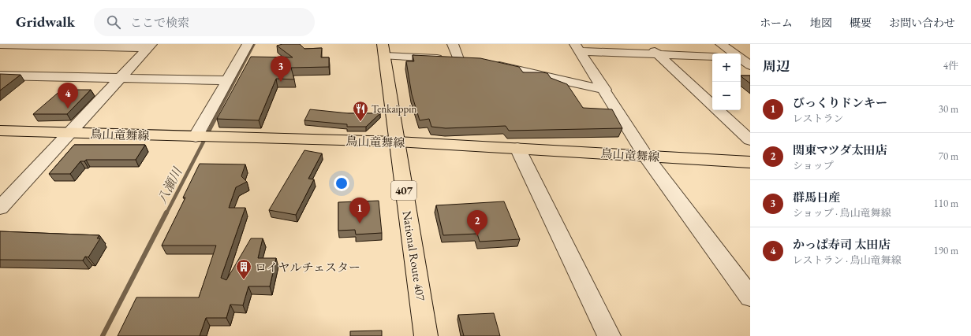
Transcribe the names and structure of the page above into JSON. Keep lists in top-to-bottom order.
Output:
{
  "streets": {
    "main road": ["鳥山竜舞線", "407", "National Route 407"]
  },
  "crossings": [
    ["鳥山竜舞線", "National Route 407"]
  ],
  "water": ["八瀬川"],
  "places": {
    "restaurant": ["Tenkaippin"],
    "building": ["ロイヤルチェスター"]
  },
  "page": {
    "header": "Gridwalk",
    "search": "ここで検索",
    "nav": [
      "ホーム",
      "地図",
      "概要",
      "お問い合わせ"
    ],
    "heading": ["周辺", "4件"],
    "map_buttons": ["+", "−"],
    "pins": [
      "3",
      "4",
      "1",
      "2"
    ],
    "list": [
      {
        "mark": "1",
        "name": "びっくりドンキー",
        "note": "レストラン",
        "value": "30 m"
      },
      {
        "mark": "2",
        "name": "関東マツダ太田店",
        "note": "ショップ",
        "value": "70 m"
      },
      {
        "mark": "3",
        "name": "群馬日産",
        "note": "ショップ · 鳥山竜舞線",
        "value": "110 m"
      },
      {
        "mark": "4",
        "name": "かっぱ寿司 太田店",
        "note": "レストラン · 鳥山竜舞線",
        "value": "190 m"
      }
    ]
  }
}
